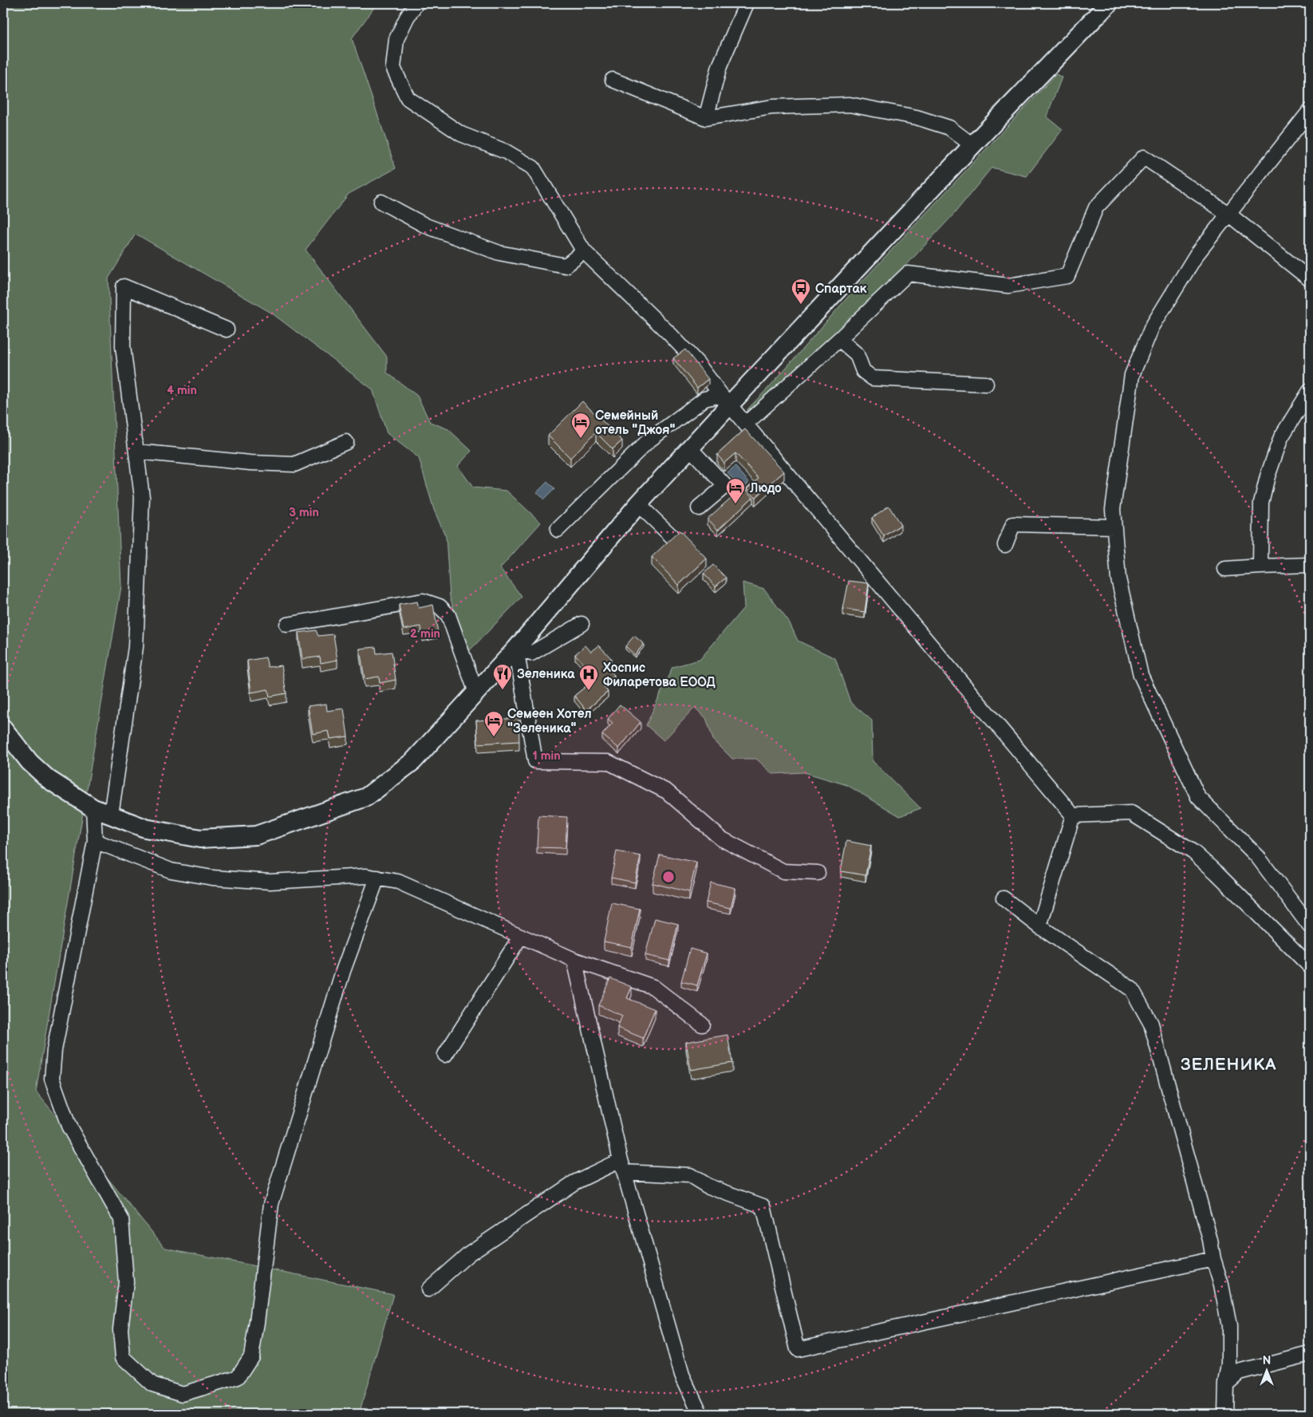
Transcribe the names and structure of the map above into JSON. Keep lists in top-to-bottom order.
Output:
{
  "districts": ["ЗЕЛЕНИКА"],
  "places": {
    "bus stop": ["Спартак"],
    "hotel": ["Семейный отель \"Джоя\"", "Людо", "Семеен Хотел \"Зеленика\""],
    "restaurant": ["Зеленика"],
    "hospital": ["Хоспис Филаретова ЕООД"]
  },
  "north": "top",
  "rings": [
    "4 min",
    "3 min",
    "2 min",
    "1 min"
  ]
}
